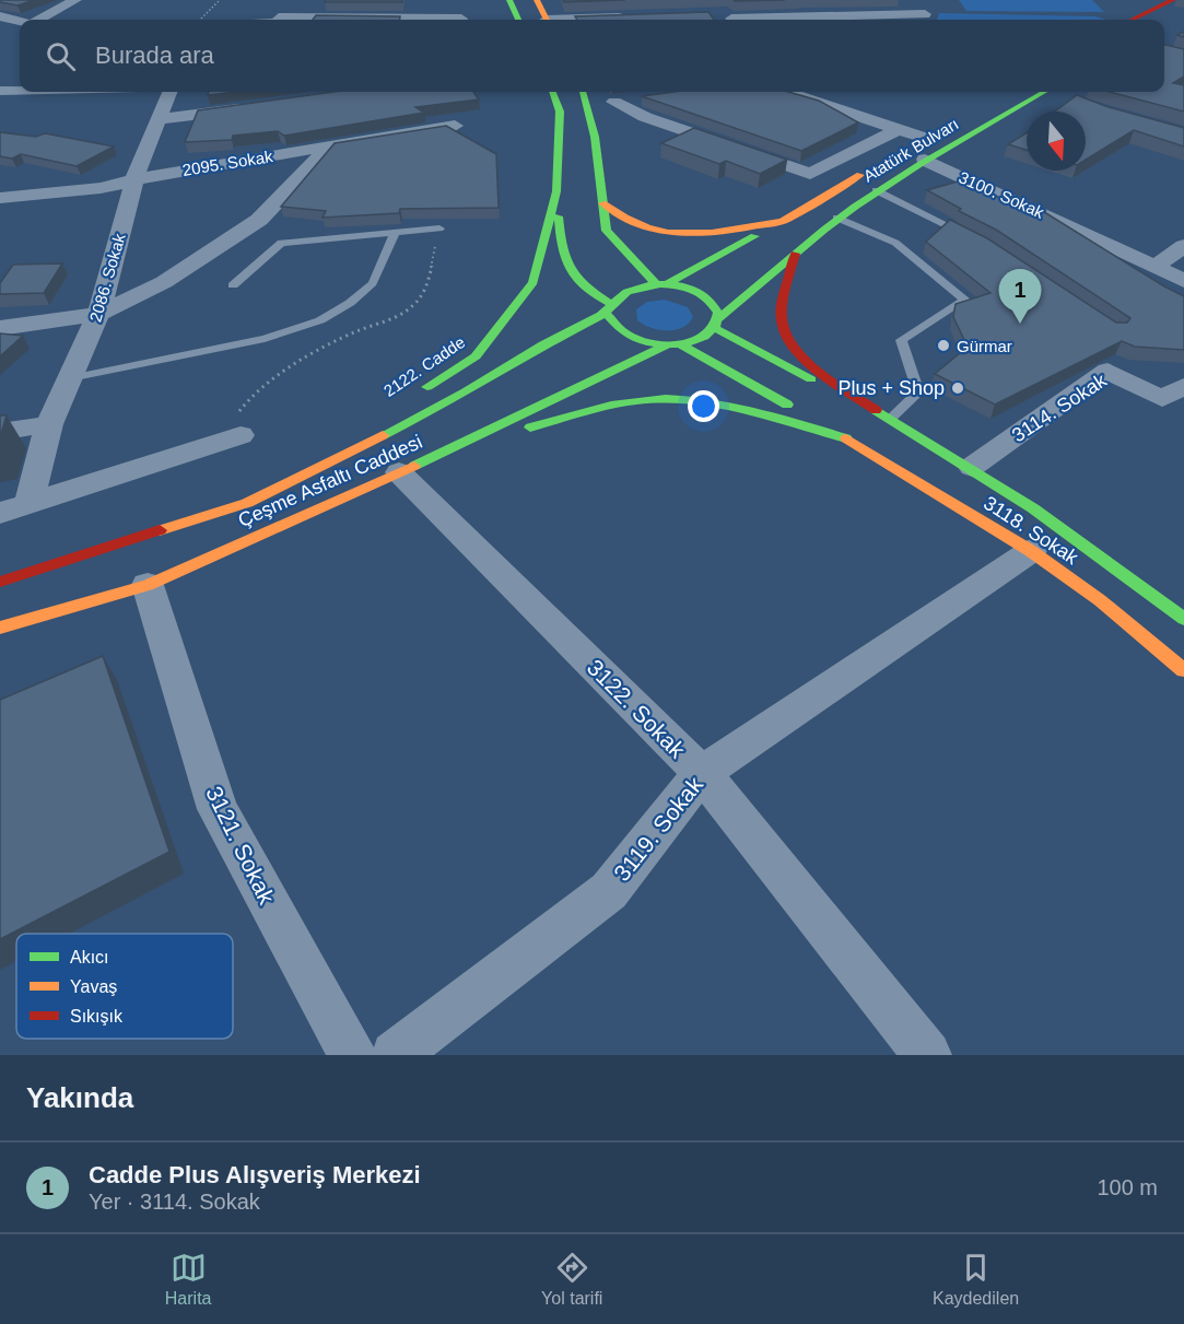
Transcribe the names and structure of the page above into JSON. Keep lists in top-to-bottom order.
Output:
{
  "streets": {
    "main road": [
      "Atatürk Bulvarı",
      "2122. Cadde",
      "Çeşme Asfaltı Caddesi",
      "3118. Sokak"
    ],
    "street": [
      "2095. Sokak",
      "3100. Sokak",
      "2086. Sokak",
      "3114. Sokak",
      "3122. Sokak",
      "3119. Sokak",
      "3121. Sokak"
    ]
  },
  "crossings": [
    ["Atatürk Bulvarı", "3100. Sokak"],
    ["Atatürk Bulvarı", "Çeşme Asfaltı Caddesi"],
    ["2095. Sokak", "2086. Sokak"],
    ["3114. Sokak", "3118. Sokak"],
    ["Çeşme Asfaltı Caddesi", "3122. Sokak"],
    ["Çeşme Asfaltı Caddesi", "3121. Sokak"],
    ["3118. Sokak", "3119. Sokak"],
    ["3122. Sokak", "3119. Sokak"]
  ],
  "places": ["Gürmar", "Plus + Shop"],
  "legend": ["Akıcı", "Yavaş", "Sıkışık"],
  "north": "bottom",
  "page": {
    "search": "Burada ara",
    "pins": "1",
    "heading": "Yakında",
    "list": [
      {
        "mark": "1",
        "name": "Cadde Plus Alışveriş Merkezi",
        "note": "Yer · 3114. Sokak",
        "value": "100 m"
      }
    ],
    "nav": ["Harita", "Yol tarifi", "Kaydedilen"]
  }
}
